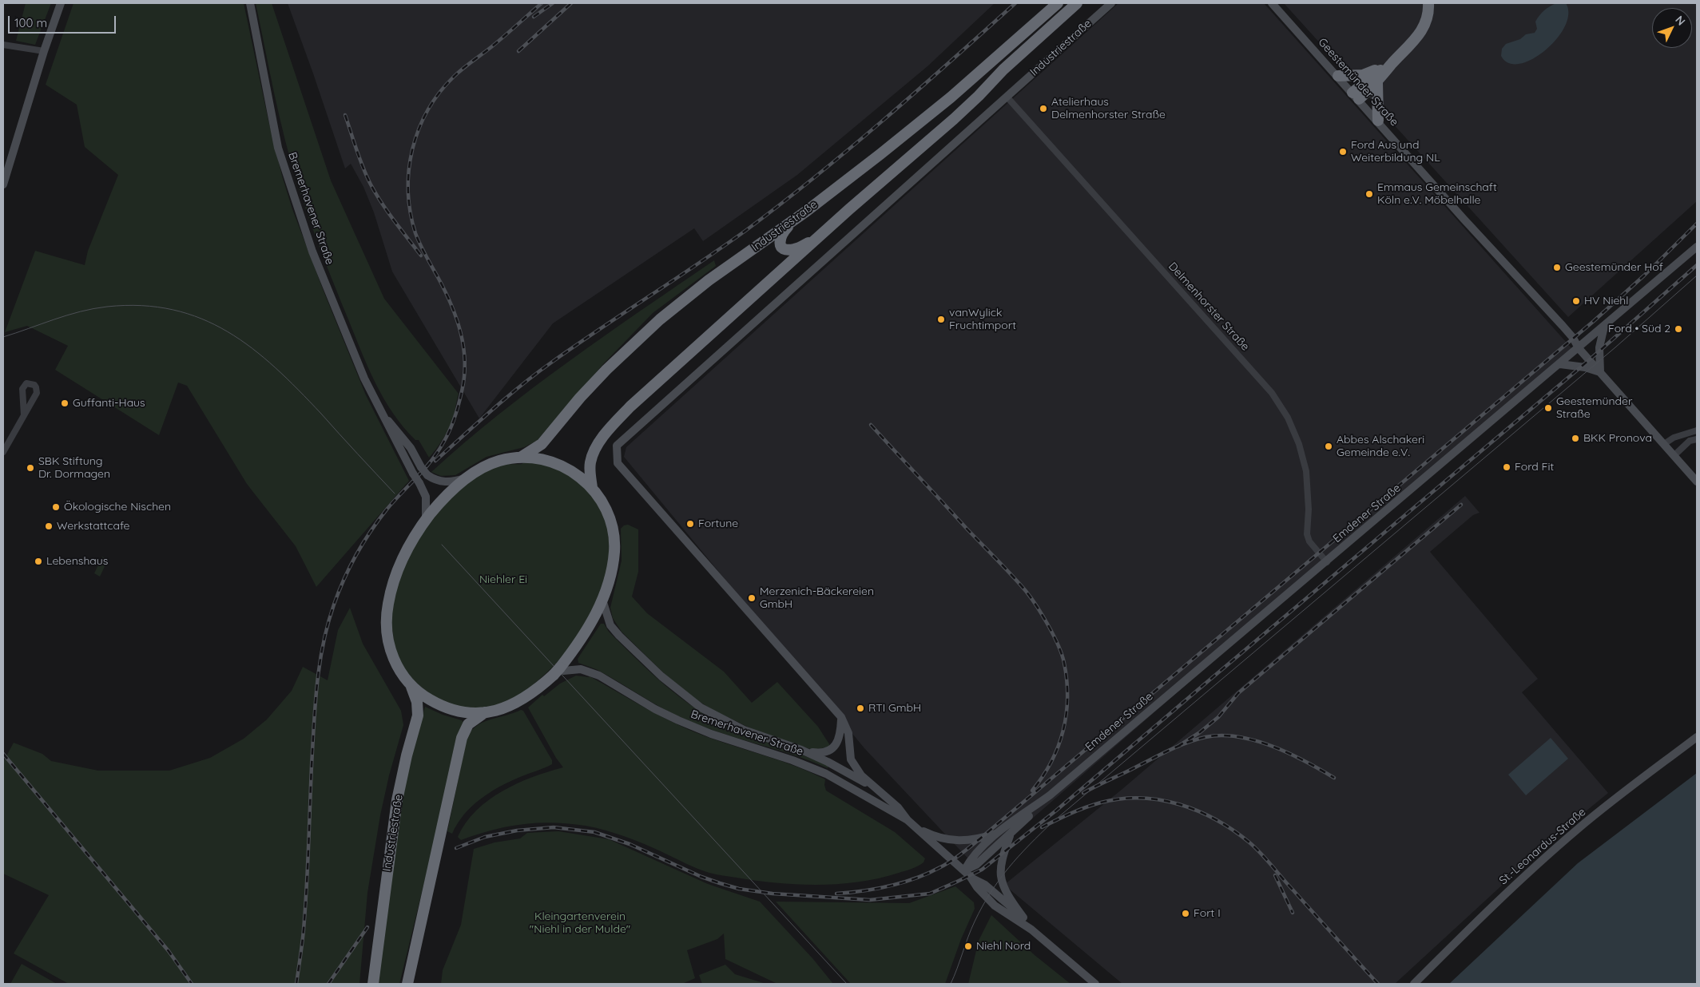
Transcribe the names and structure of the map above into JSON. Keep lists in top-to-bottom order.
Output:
{
  "streets": {
    "highway": ["Industriestraße"],
    "street": [
      "Geestemünder Straße",
      "Bremerhavener Straße",
      "Delmenhorster Straße",
      "Emdener Straße",
      "St.-Leonardus-Straße"
    ]
  },
  "crossings": [
    ["Industriestraße", "Bremerhavener Straße"],
    ["Industriestraße", "Delmenhorster Straße"],
    ["Geestemünder Straße", "Emdener Straße"],
    ["Bremerhavener Straße", "Emdener Straße"],
    ["Delmenhorster Straße", "Emdener Straße"]
  ],
  "parks": ["Niehler Ei", "Kleingartenverein \"Niehl in der Mulde\""],
  "places": [
    "Atelierhaus Delmenhorster Straße",
    "Ford Aus und Weiterbildung NL",
    "Emmaus Gemeinschaft Köln e.V. Möbelhalle",
    "Geestemünder Hof",
    "HV Niehl",
    "vanWylick Fruchtimport",
    "Ford • Süd 2",
    "Guffanti-Haus",
    "Geestemünder Straße",
    "BKK Pronova",
    "Abbes Alschakeri Gemeinde e.V.",
    "Ford Fit",
    "SBK Stiftung Dr. Dormagen",
    "Ökologische Nischen",
    "Fortune",
    "Werkstattcafe",
    "Lebenshaus",
    "Merzenich-Bäckereien GmbH",
    "RTI GmbH",
    "Fort I",
    "Niehl Nord"
  ],
  "scale_bar": "100 m",
  "north": "top right"
}
